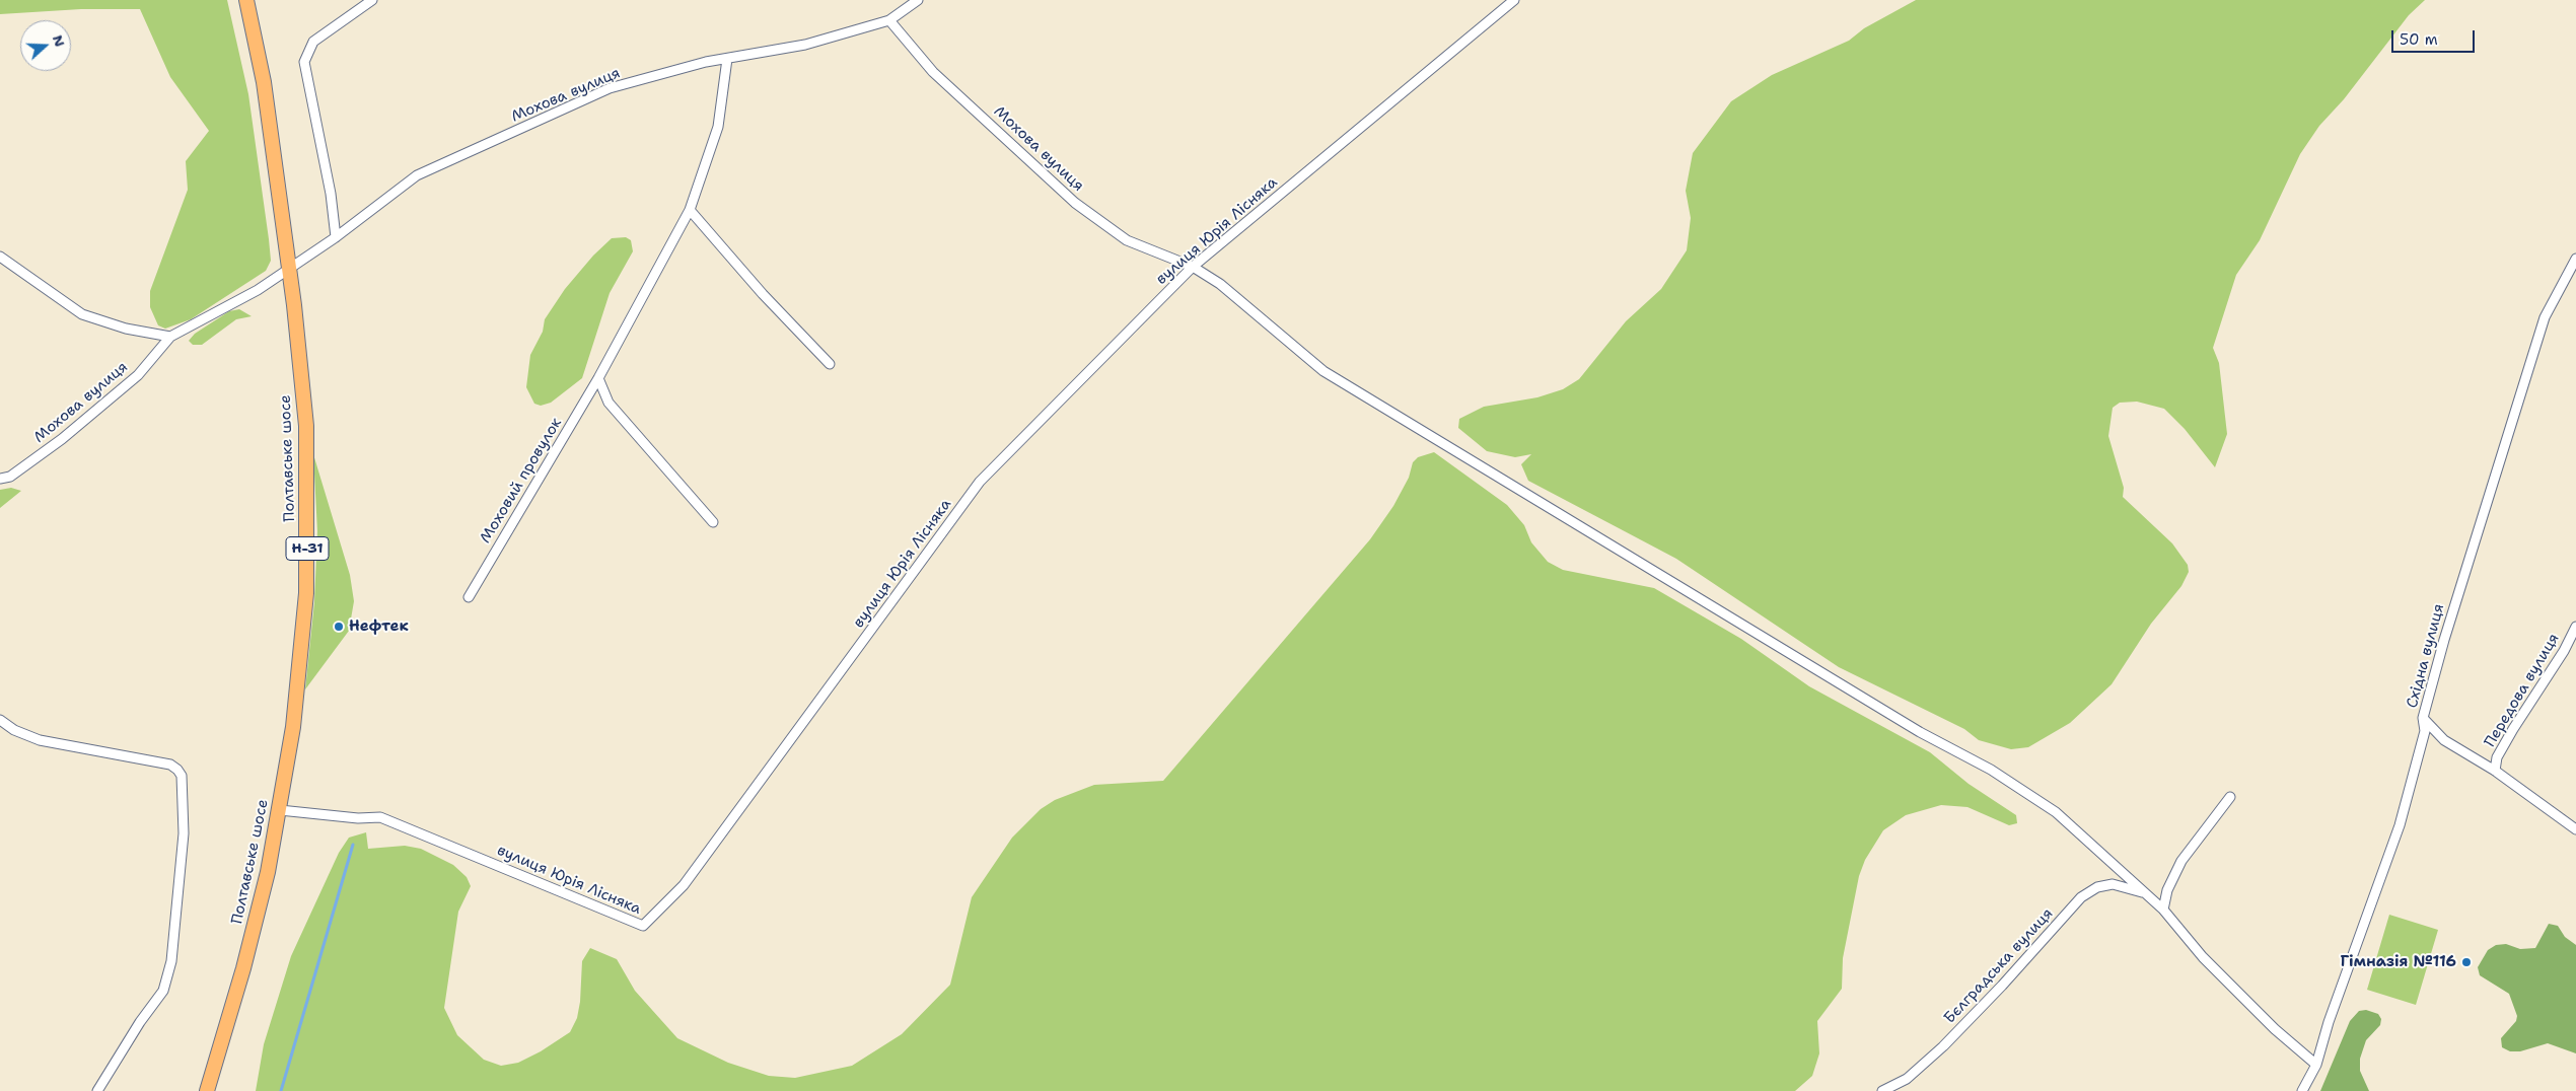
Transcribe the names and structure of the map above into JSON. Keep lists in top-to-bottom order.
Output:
{
  "streets": {
    "main road": ["Полтавське шосе", "Н-31"],
    "street": [
      "Мохова вулиця",
      "вулиця Юрія Лісняка",
      "Моховий провулок",
      "Східна вулиця",
      "Передова вулиця",
      "Бєлградська вулиця"
    ]
  },
  "crossings": [
    ["Мохова вулиця", "вулиця Юрія Лісняка"],
    ["Мохова вулиця", "Полтавське шосе"],
    ["Мохова вулиця", "Моховий провулок"],
    ["Мохова вулиця", "Бєлградська вулиця"],
    ["вулиця Юрія Лісняка", "Полтавське шосе"],
    ["Східна вулиця", "Передова вулиця"]
  ],
  "places": ["Нефтек", "Гімназія №116"],
  "scale_bar": "50 m",
  "north": "right"
}
